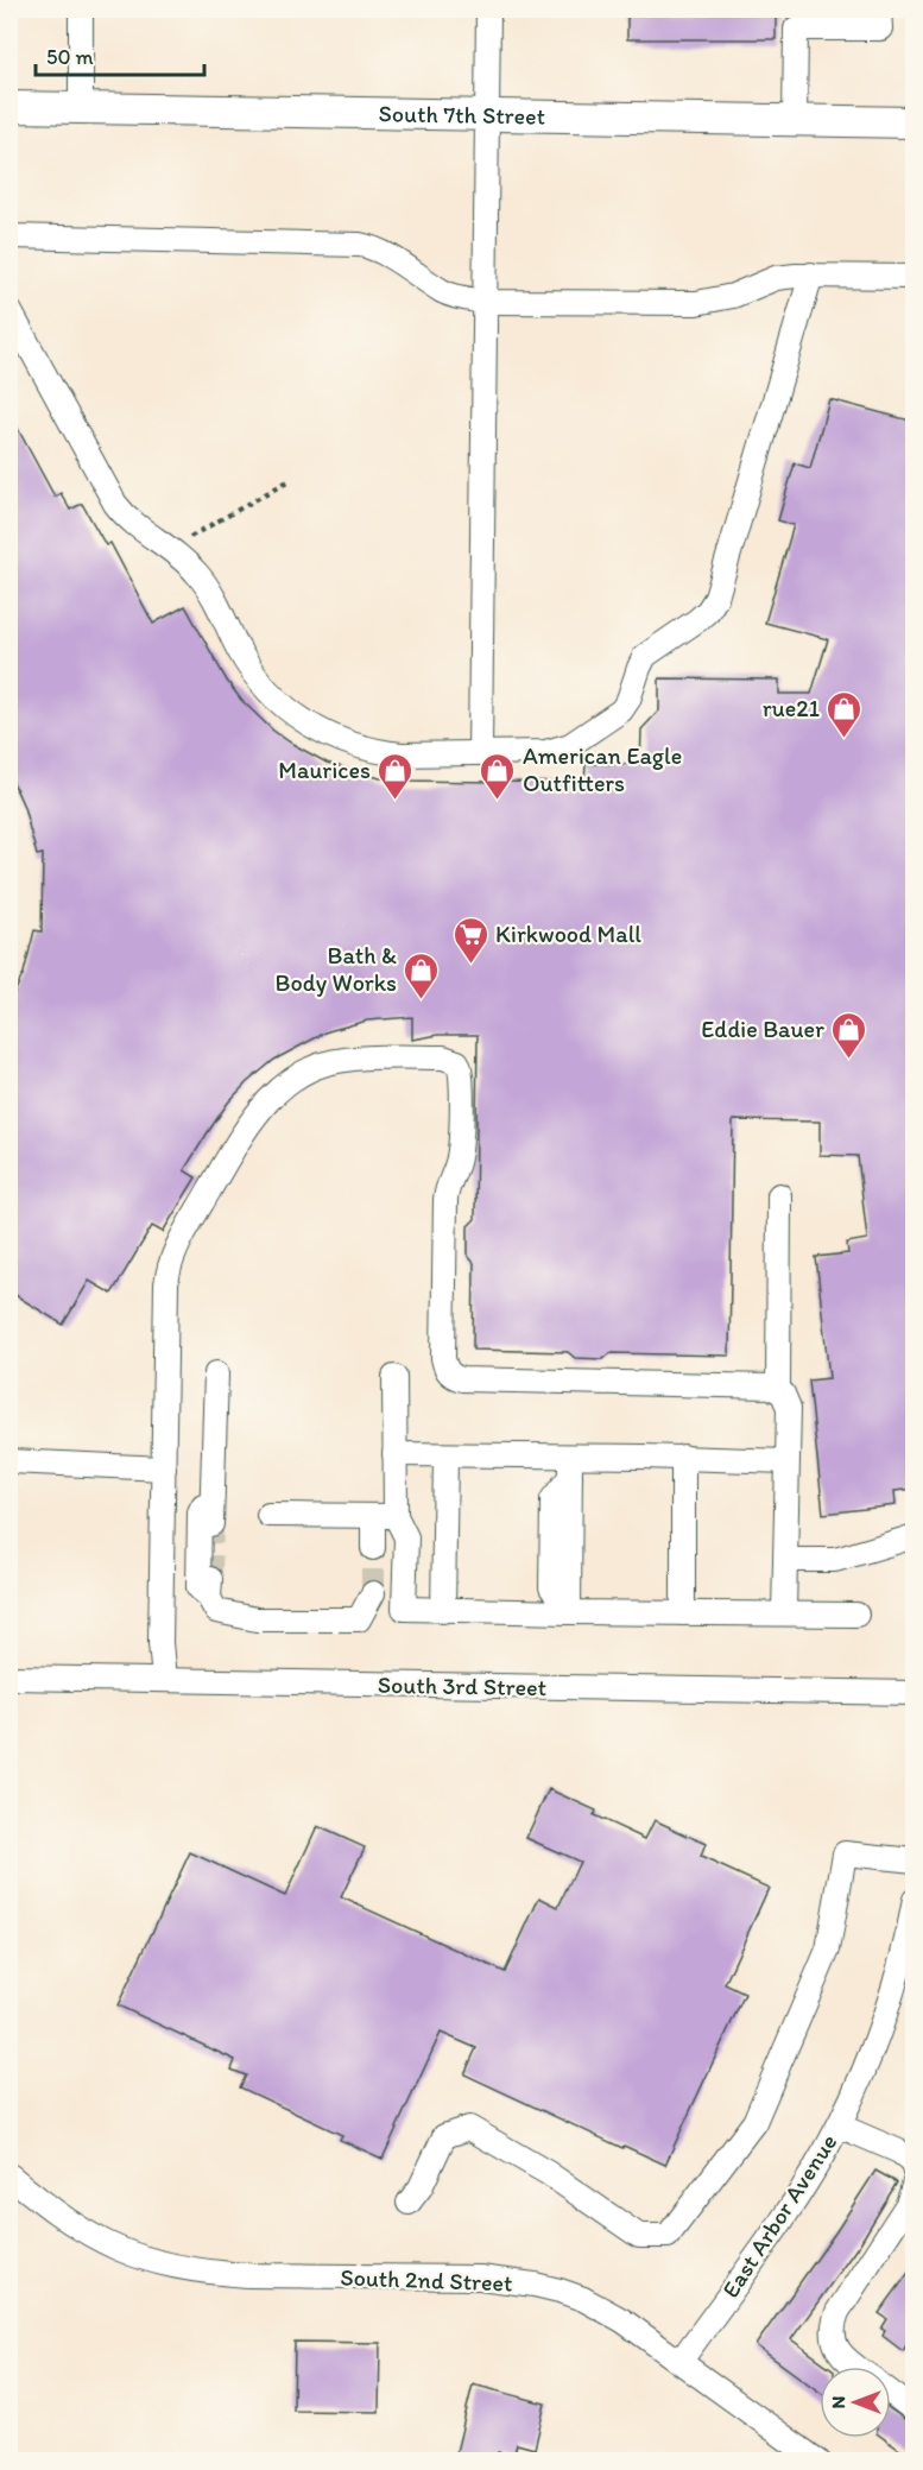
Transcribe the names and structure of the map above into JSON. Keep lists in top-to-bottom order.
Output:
{
  "streets": {
    "main road": ["South 7th Street"],
    "street": ["South 3rd Street", "East Arbor Avenue", "South 2nd Street"]
  },
  "crossings": [
    ["East Arbor Avenue", "South 2nd Street"]
  ],
  "places": {
    "shop": [
      "rue21",
      "Maurices",
      "American Eagle Outfitters",
      "Bath & Body Works",
      "Eddie Bauer"
    ],
    "supermarket": ["Kirkwood Mall"]
  },
  "scale_bar": "50 m",
  "north": "left"
}
